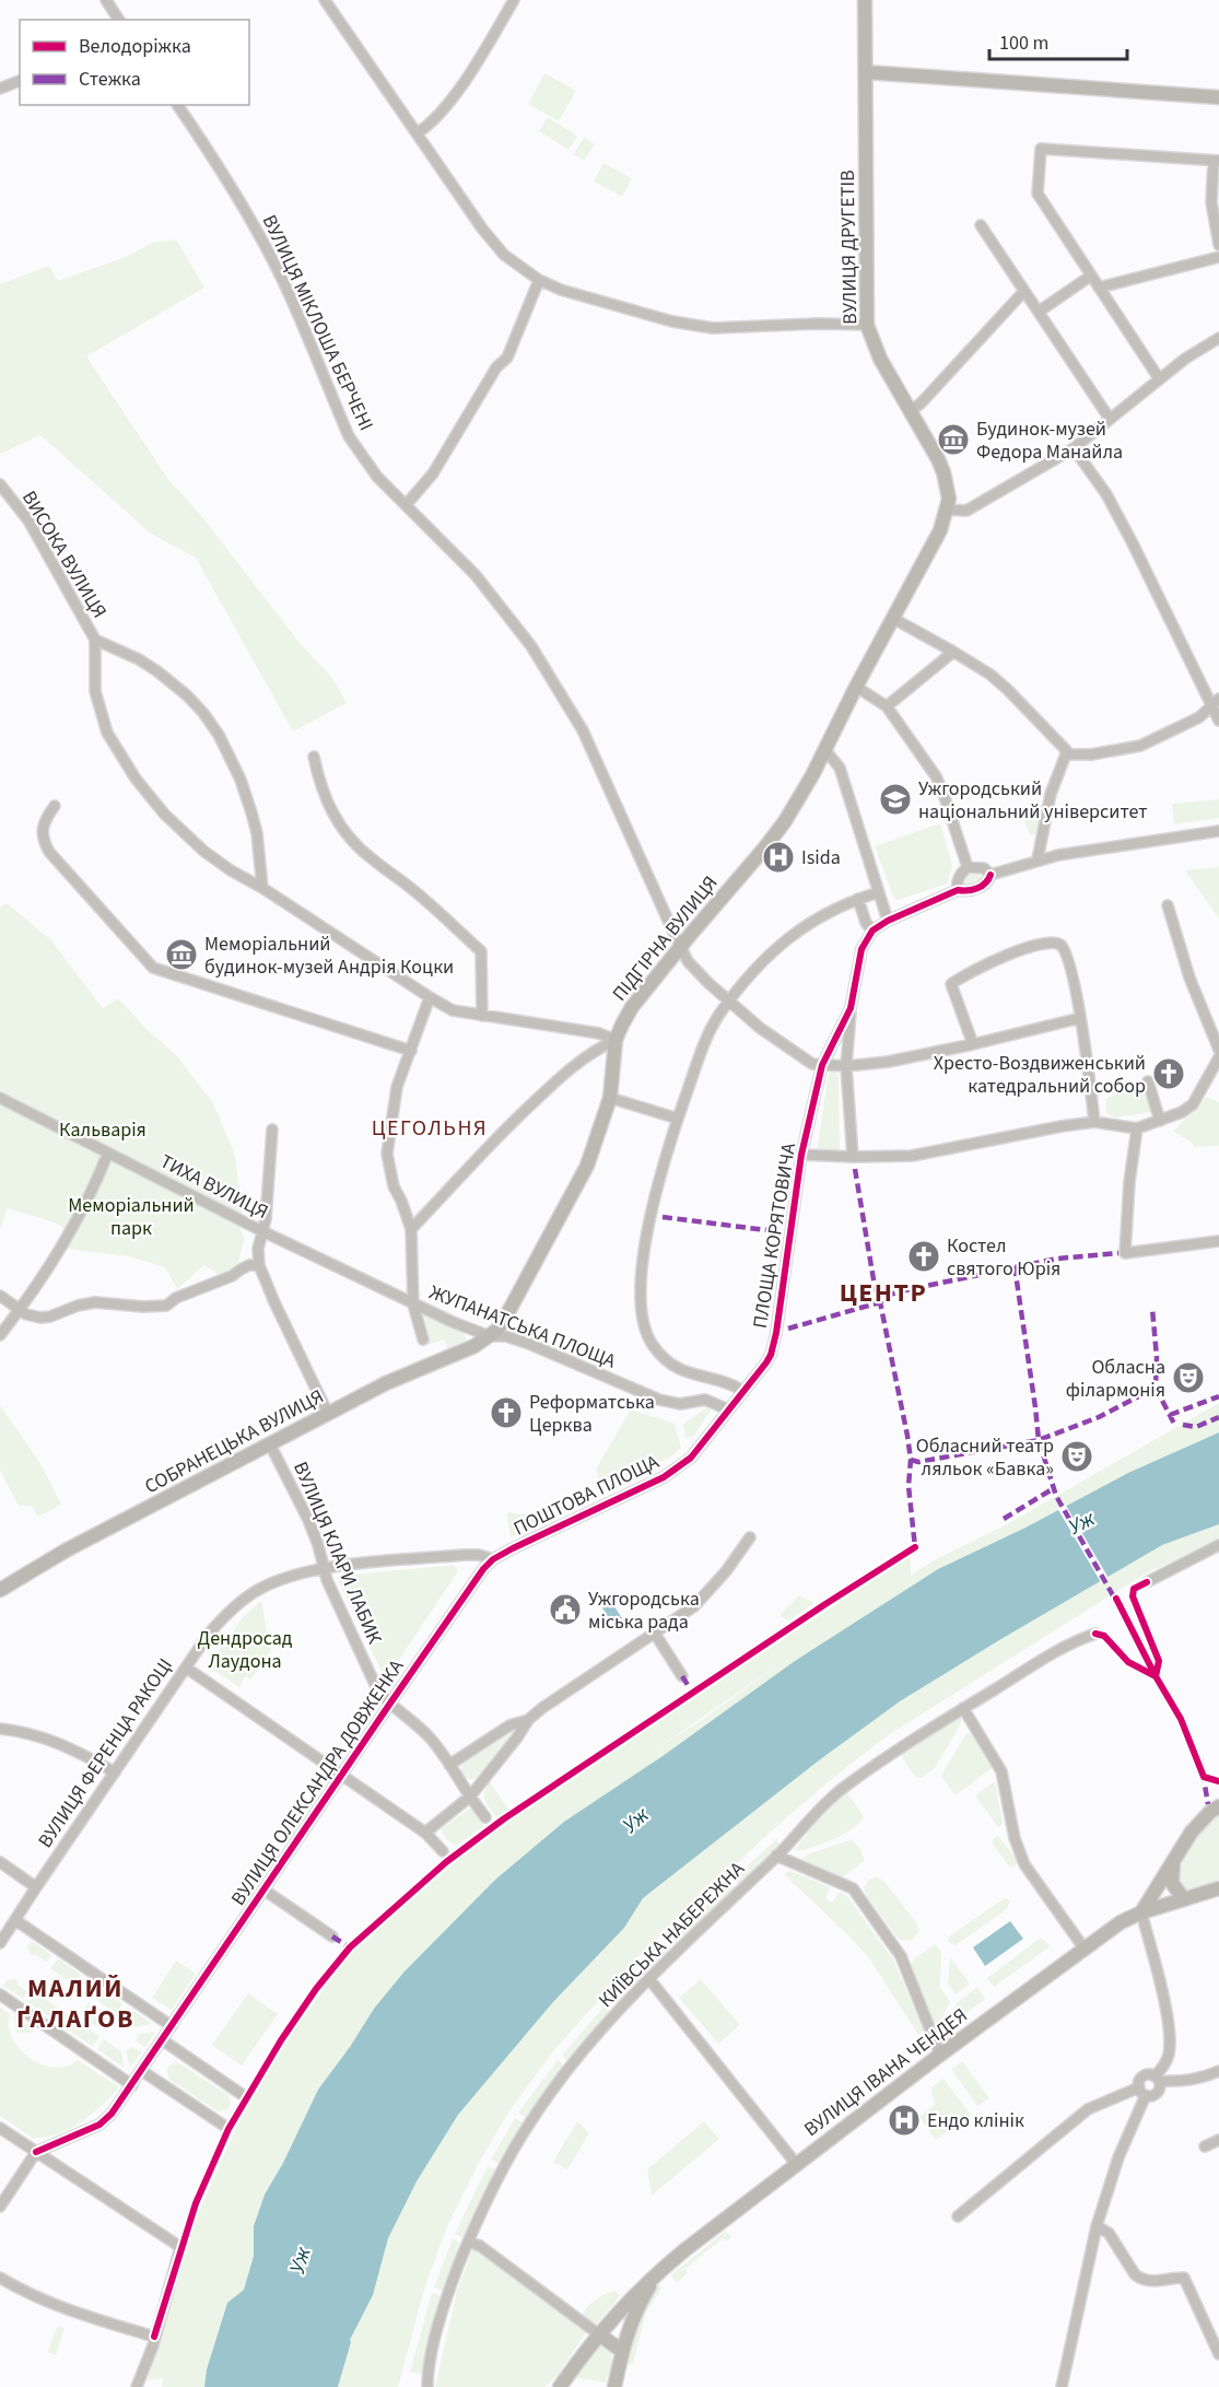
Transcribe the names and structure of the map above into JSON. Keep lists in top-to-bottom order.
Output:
{
  "streets": {
    "main road": [
      "ВУЛИЦЯ ДРУГЕТІВ",
      "ПІДГІРНА ВУЛИЦЯ",
      "СОБРАНЕЦЬКА ВУЛИЦЯ",
      "ВУЛИЦЯ ІВАНА ЧЕНДЕЯ"
    ],
    "street": [
      "ВУЛИЦЯ МІКЛОША БЕРЧЕНІ",
      "ВИСОКА ВУЛИЦЯ",
      "ТИХА ВУЛИЦЯ",
      "ПЛОЩА КОРЯТОВИЧА",
      "ЖУПАНАТСЬКА ПЛОЩА",
      "ПОШТОВА ПЛОЩА",
      "ВУЛИЦЯ КЛАРИ ЛАБИК",
      "ВУЛИЦЯ ФЕРЕНЦА РАКОЦІ",
      "ВУЛИЦЯ ОЛЕКСАНДРА ДОВЖЕНКА",
      "КИЇВСЬКА НАБЕРЕЖНА"
    ]
  },
  "crossings": [
    ["ВУЛИЦЯ ДРУГЕТІВ", "ПІДГІРНА ВУЛИЦЯ"],
    ["ВУЛИЦЯ МІКЛОША БЕРЧЕНІ", "ПІДГІРНА ВУЛИЦЯ"],
    ["ВУЛИЦЯ МІКЛОША БЕРЧЕНІ", "ПЛОЩА КОРЯТОВИЧА"],
    ["ПІДГІРНА ВУЛИЦЯ", "ЖУПАНАТСЬКА ПЛОЩА"],
    ["ПІДГІРНА ВУЛИЦЯ", "СОБРАНЕЦЬКА ВУЛИЦЯ"],
    ["ТИХА ВУЛИЦЯ", "ЖУПАНАТСЬКА ПЛОЩА"],
    ["ЖУПАНАТСЬКА ПЛОЩА", "СОБРАНЕЦЬКА ВУЛИЦЯ"],
    ["ЖУПАНАТСЬКА ПЛОЩА", "ПОШТОВА ПЛОЩА"],
    ["СОБРАНЕЦЬКА ВУЛИЦЯ", "ВУЛИЦЯ КЛАРИ ЛАБИК"],
    ["ПОШТОВА ПЛОЩА", "ВУЛИЦЯ ФЕРЕНЦА РАКОЦІ"],
    ["ПОШТОВА ПЛОЩА", "ВУЛИЦЯ ОЛЕКСАНДРА ДОВЖЕНКА"],
    ["ВУЛИЦЯ КЛАРИ ЛАБИК", "ВУЛИЦЯ ФЕРЕНЦА РАКОЦІ"],
    ["ВУЛИЦЯ КЛАРИ ЛАБИК", "ВУЛИЦЯ ОЛЕКСАНДРА ДОВЖЕНКА"],
    ["ВУЛИЦЯ ФЕРЕНЦА РАКОЦІ", "ВУЛИЦЯ ОЛЕКСАНДРА ДОВЖЕНКА"]
  ],
  "districts": ["ЦЕГОЛЬНЯ", "ЦЕНТР", "МАЛИЙ ҐАЛАҐОВ"],
  "water": ["Уж"],
  "parks": ["Кальварія", "Меморіальний парк", "Дендросад Лаудона"],
  "places": {
    "museum": ["Будинок-музей Федора Манайла", "Меморіальний будинок-музей Андрія Коцки"],
    "school or university": ["Ужгородський національний університет"],
    "hospital": ["Isida", "Ендо клінік"],
    "church": ["Хресто-Воздвиженський катедральний собор", "Костел святого Юрія", "Реформатська Церква"],
    "theatre": ["Обласна філармонія", "Обласний театр ляльок «Бавка»"],
    "public building": ["Ужгородська міська рада"]
  },
  "legend": ["Велодоріжка", "Стежка"],
  "scale_bar": "100 m"
}
